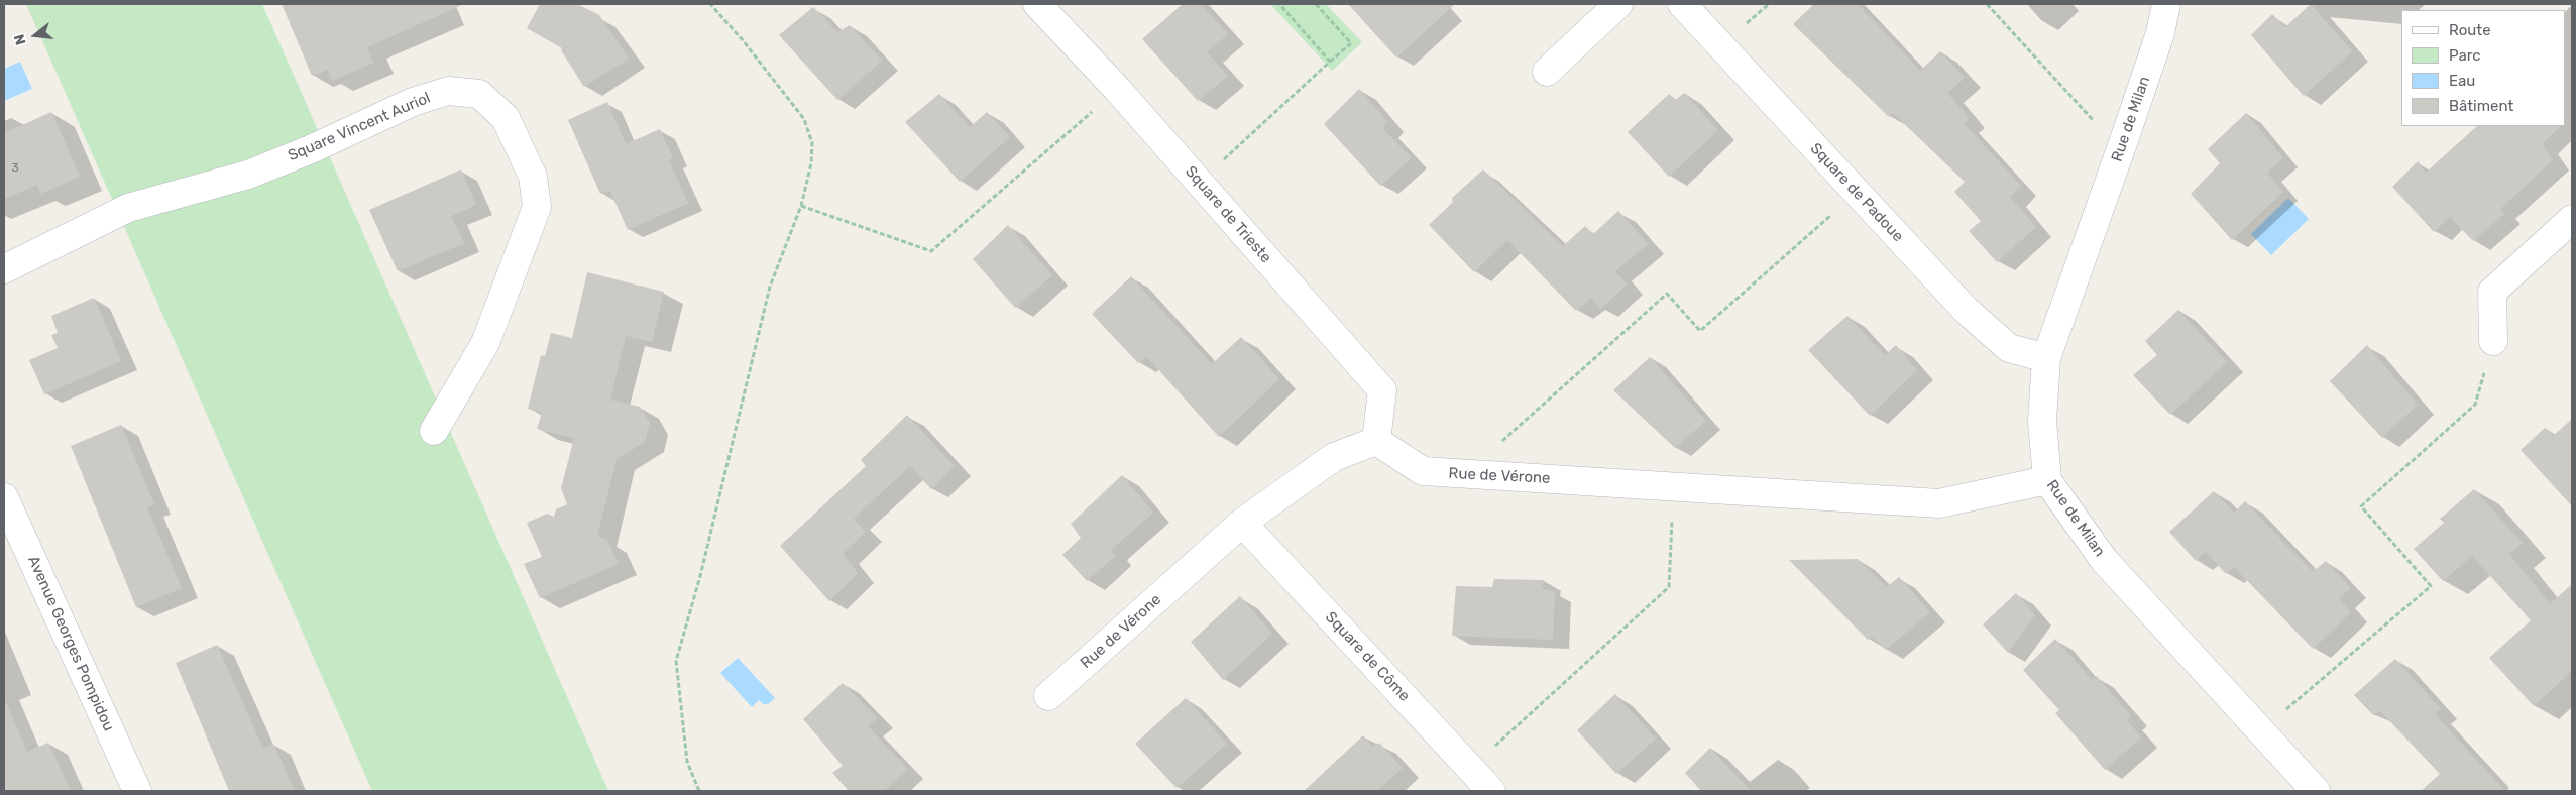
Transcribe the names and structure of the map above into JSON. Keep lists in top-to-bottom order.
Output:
{
  "streets": {
    "street": [
      "Rue de Milan",
      "Square Vincent Auriol",
      "Square de Padoue",
      "Square de Trieste",
      "Rue de Vérone",
      "Avenue Georges Pompidou",
      "Square de Côme"
    ]
  },
  "crossings": [
    ["Rue de Milan", "Square de Padoue"],
    ["Rue de Milan", "Rue de Vérone"],
    ["Square de Trieste", "Rue de Vérone"],
    ["Rue de Vérone", "Square de Côme"]
  ],
  "house_numbers": ["3"],
  "legend": [
    "Route",
    "Parc",
    "Eau",
    "Bâtiment"
  ],
  "north": "left"
}
